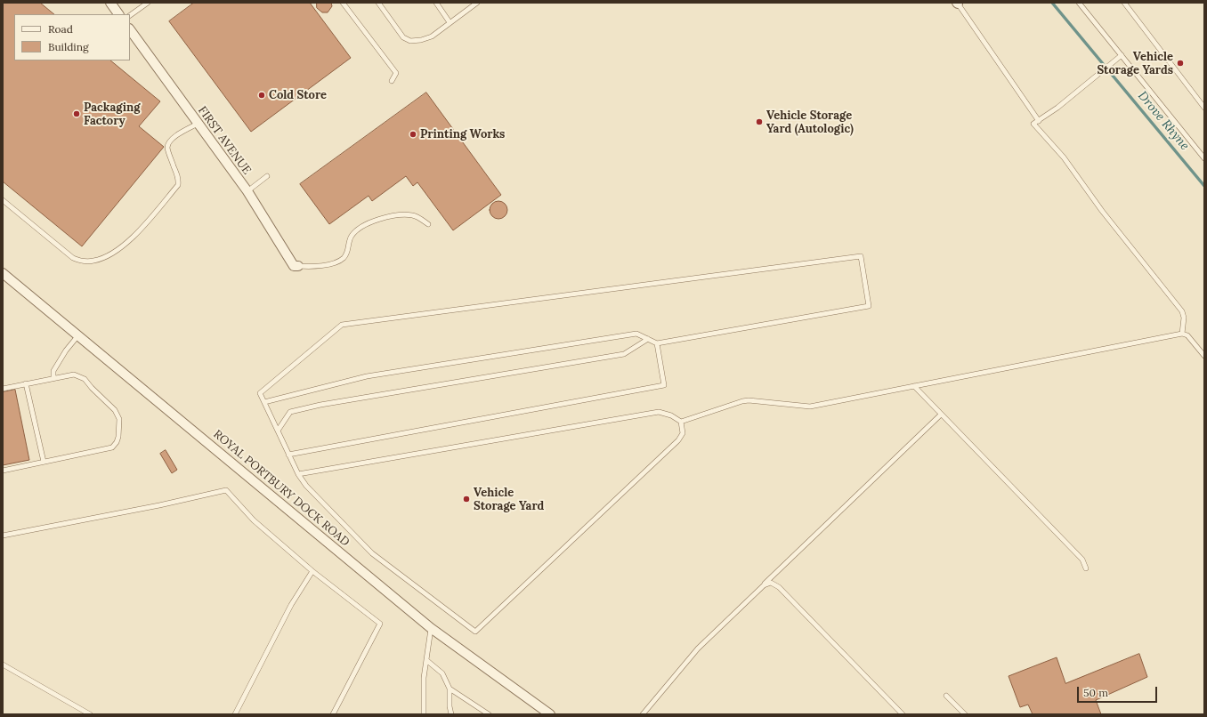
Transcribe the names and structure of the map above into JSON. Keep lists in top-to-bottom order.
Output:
{
  "streets": {
    "street": ["FIRST AVENUE", "ROYAL PORTBURY DOCK ROAD"]
  },
  "water": ["Drove Rhyne"],
  "places": [
    "Vehicle Storage Yards",
    "Cold Store",
    "Packaging Factory",
    "Vehicle Storage Yard (Autologic)",
    "Printing Works",
    "Vehicle Storage Yard"
  ],
  "legend": ["Road", "Building"],
  "scale_bar": "50 m"
}
